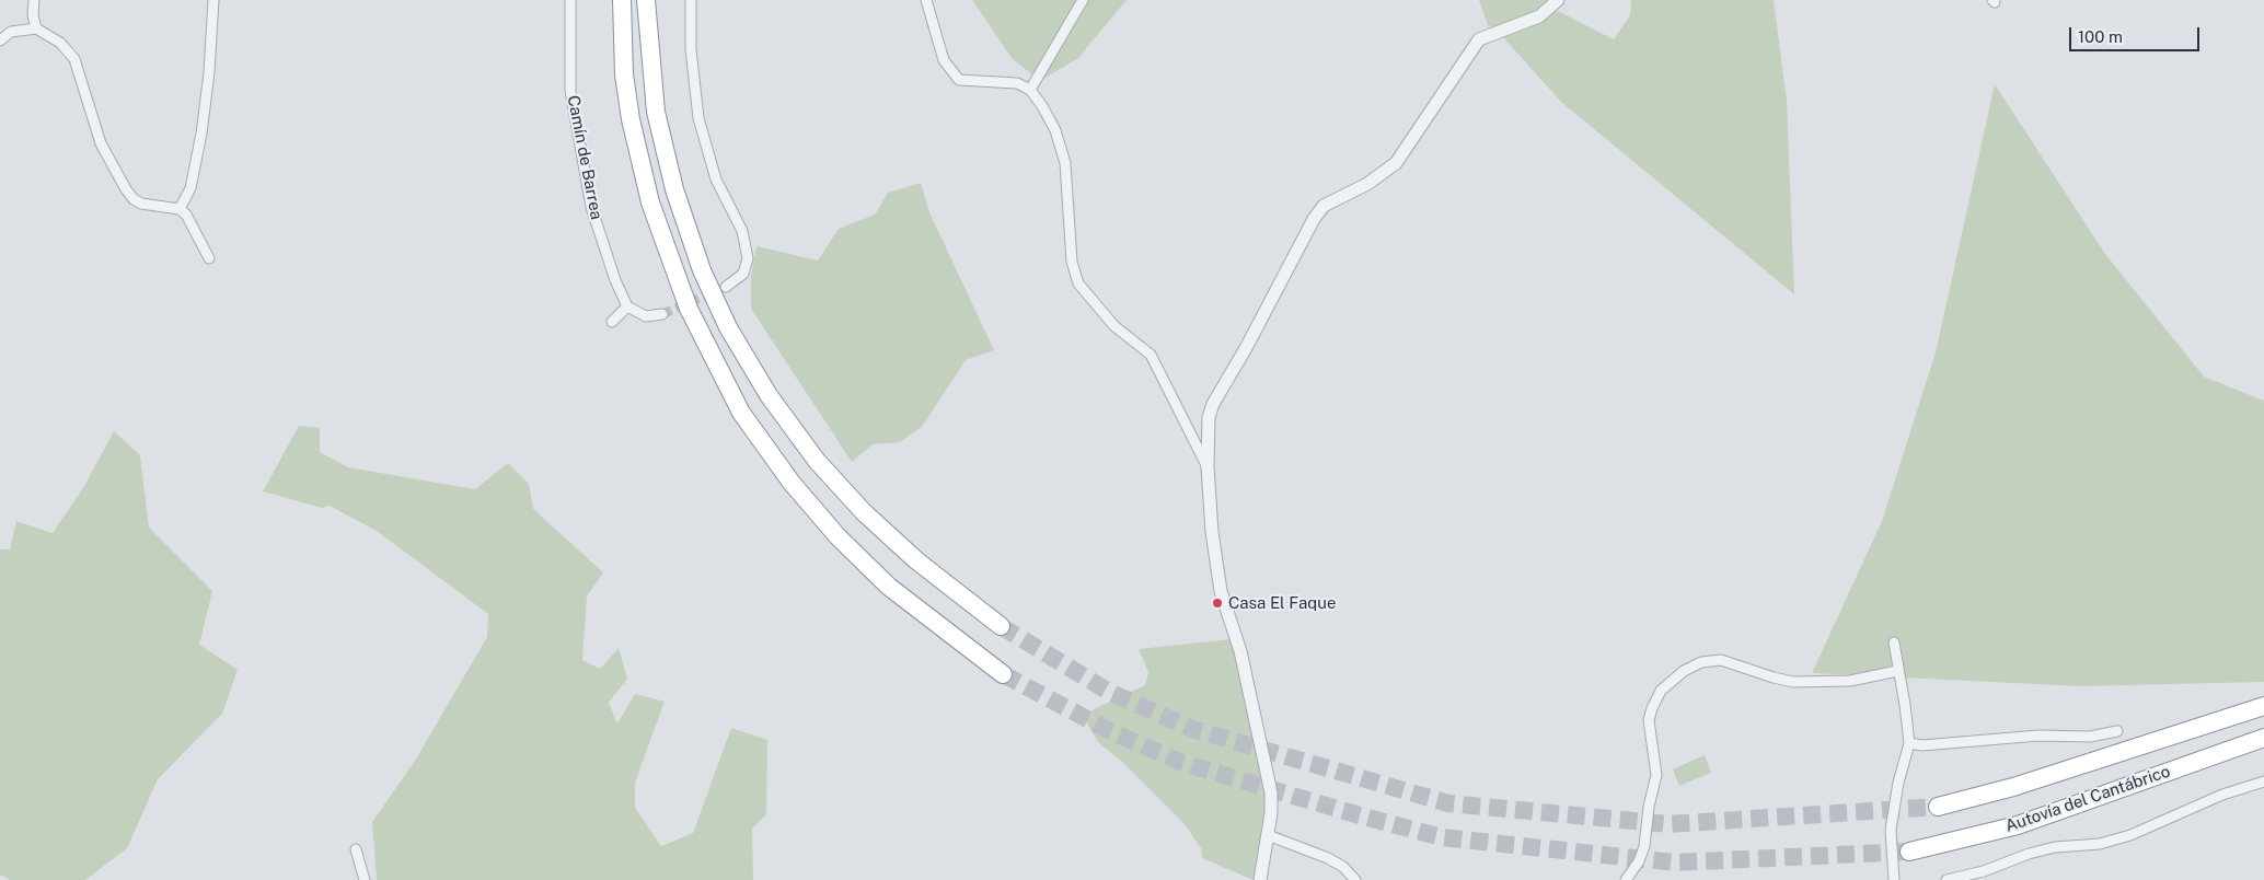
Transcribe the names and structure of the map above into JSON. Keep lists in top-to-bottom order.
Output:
{
  "streets": {
    "highway": ["Autovía del Cantábrico"],
    "street": ["Camín de Barrea"]
  },
  "places": ["Casa El Faque"],
  "scale_bar": "100 m"
}
